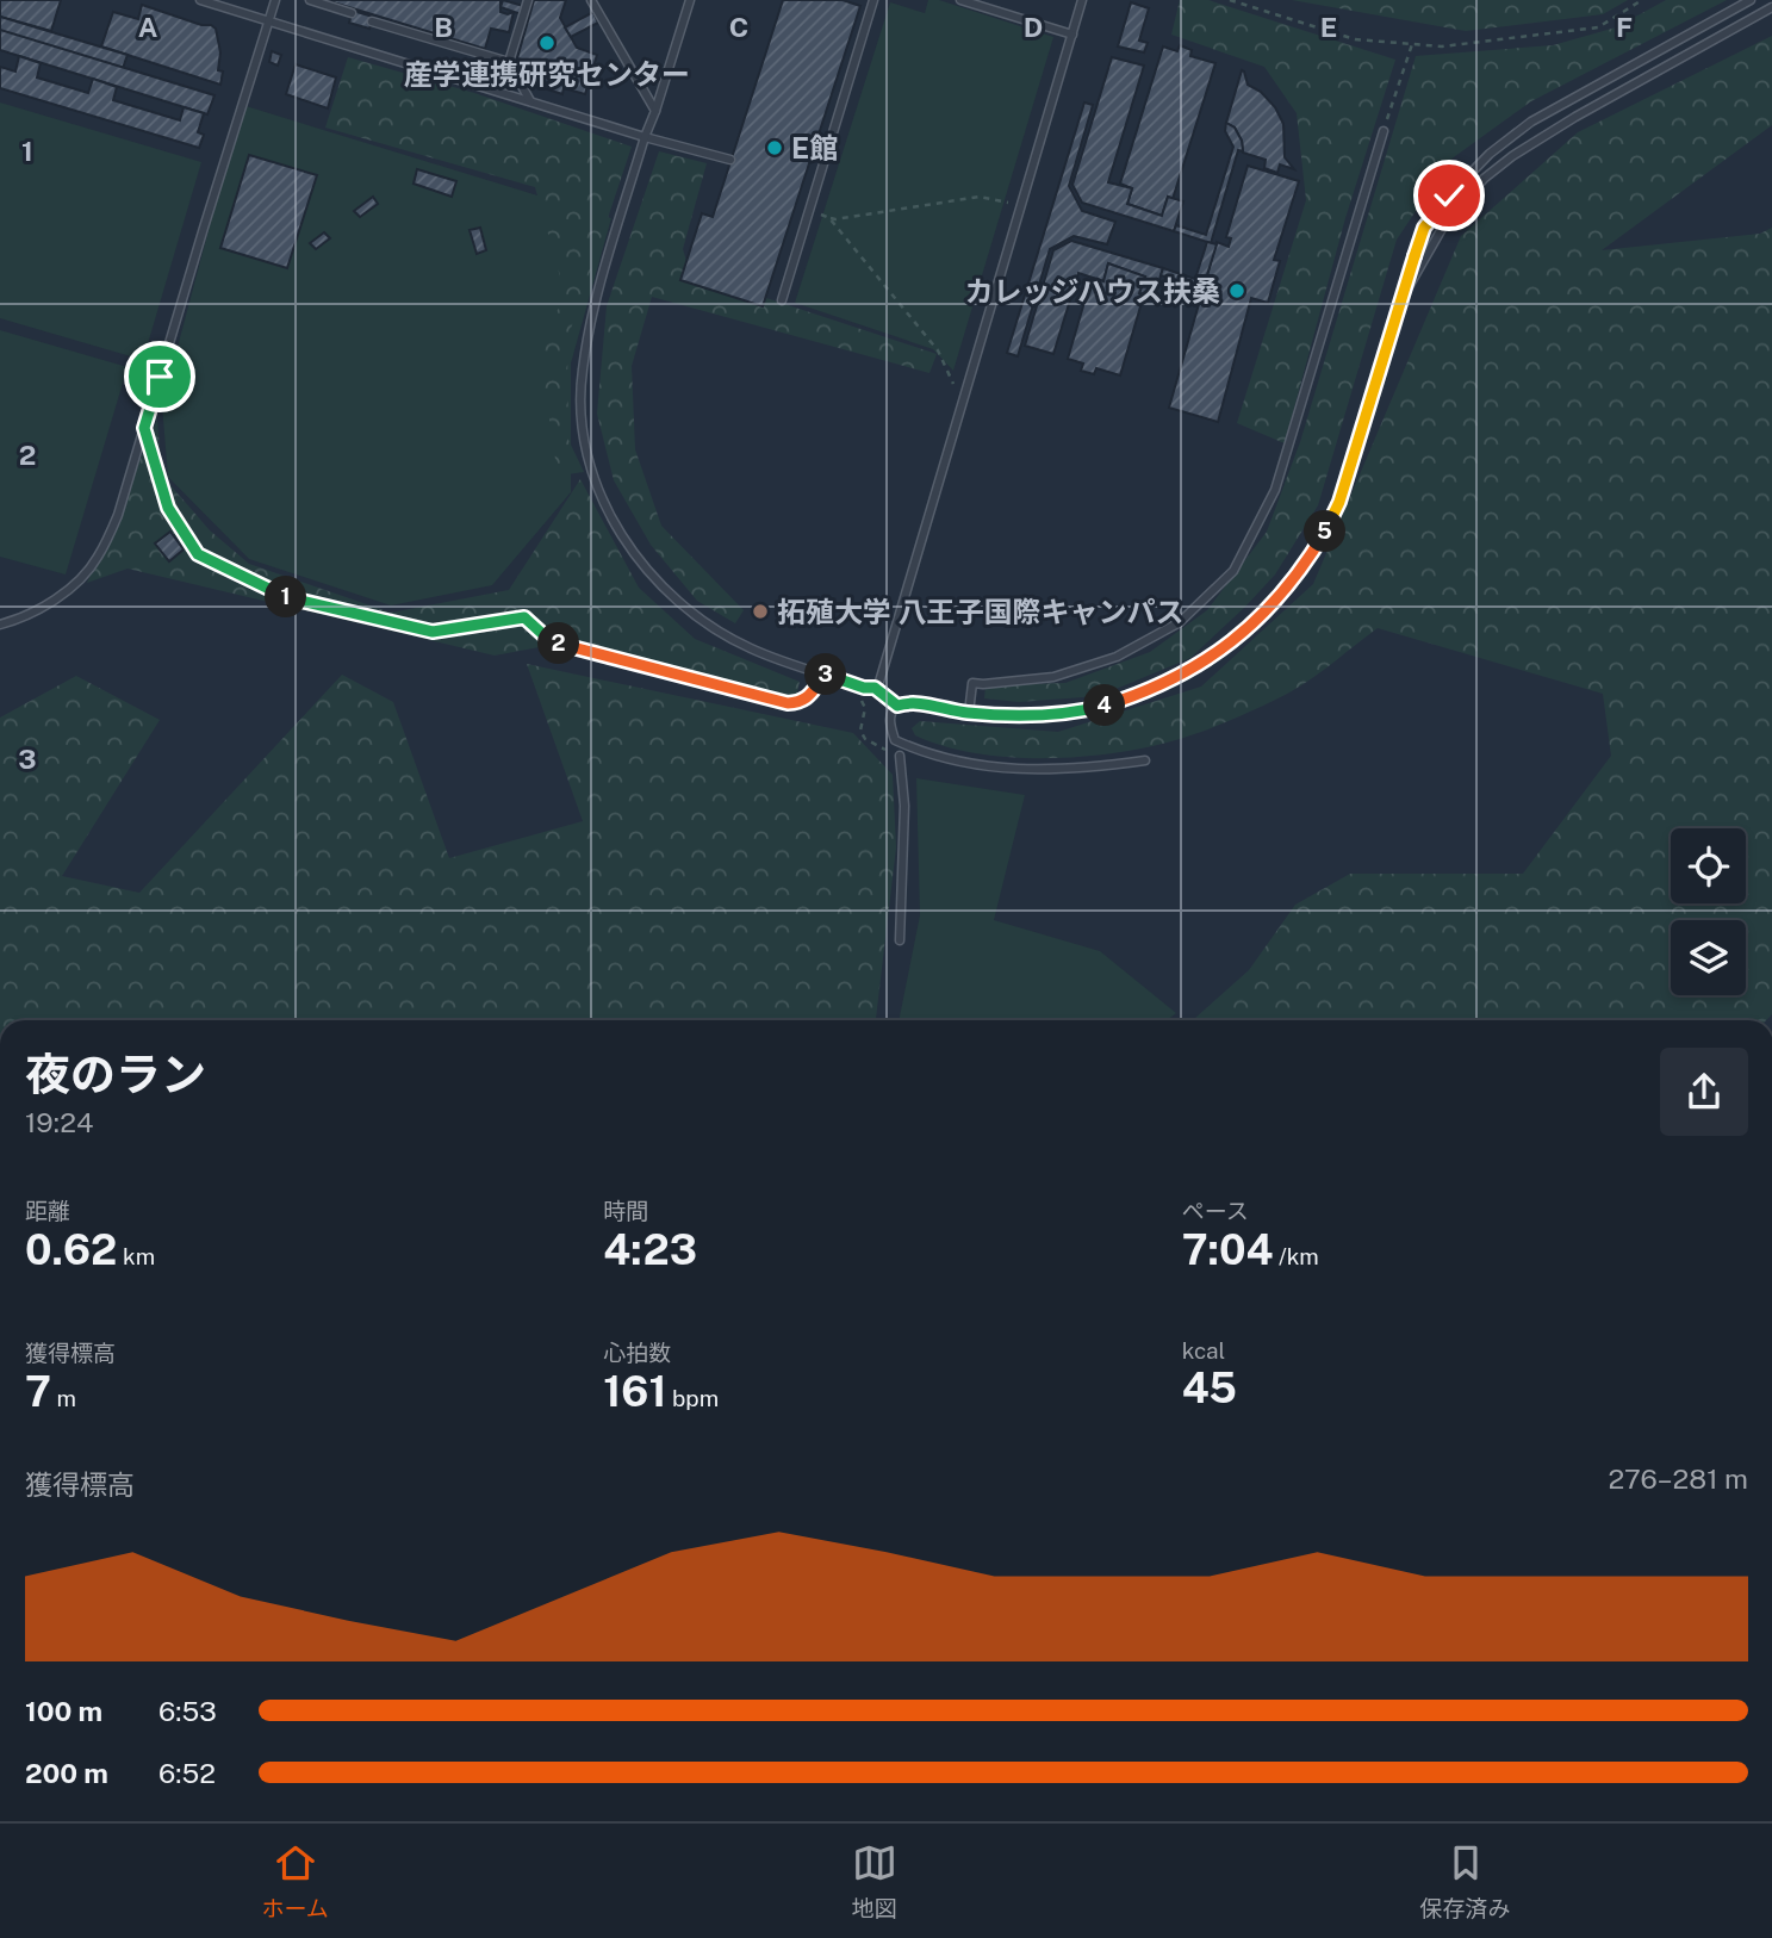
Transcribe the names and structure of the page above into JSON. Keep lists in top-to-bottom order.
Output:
{
  "places": [
    "産学連携研究センター",
    "E館",
    "カレッジハウス扶桑",
    "拓殖大学 八王子国際キャンパス"
  ],
  "page": {
    "pins": [
      "5",
      "1",
      "2",
      "3",
      "4"
    ],
    "heading": ["夜のラン", "19:24"],
    "stats": [
      ["距離", "0.62 km"],
      ["時間", "4:23"],
      ["ペース", "7:04 /km"],
      ["獲得標高", "7 m"],
      ["心拍数", "161 bpm"],
      ["kcal", "45"]
    ],
    "chart": ["獲得標高", "276–281 m"],
    "list": [
      {
        "name": "100 m",
        "note": "6:53"
      },
      {
        "name": "200 m",
        "note": "6:52"
      }
    ],
    "tabs": ["ホーム", "地図", "保存済み"]
  },
  "grid": {
    "columns": [
      "A",
      "B",
      "C",
      "D",
      "E",
      "F"
    ],
    "rows": ["1", "2", "3"]
  }
}
